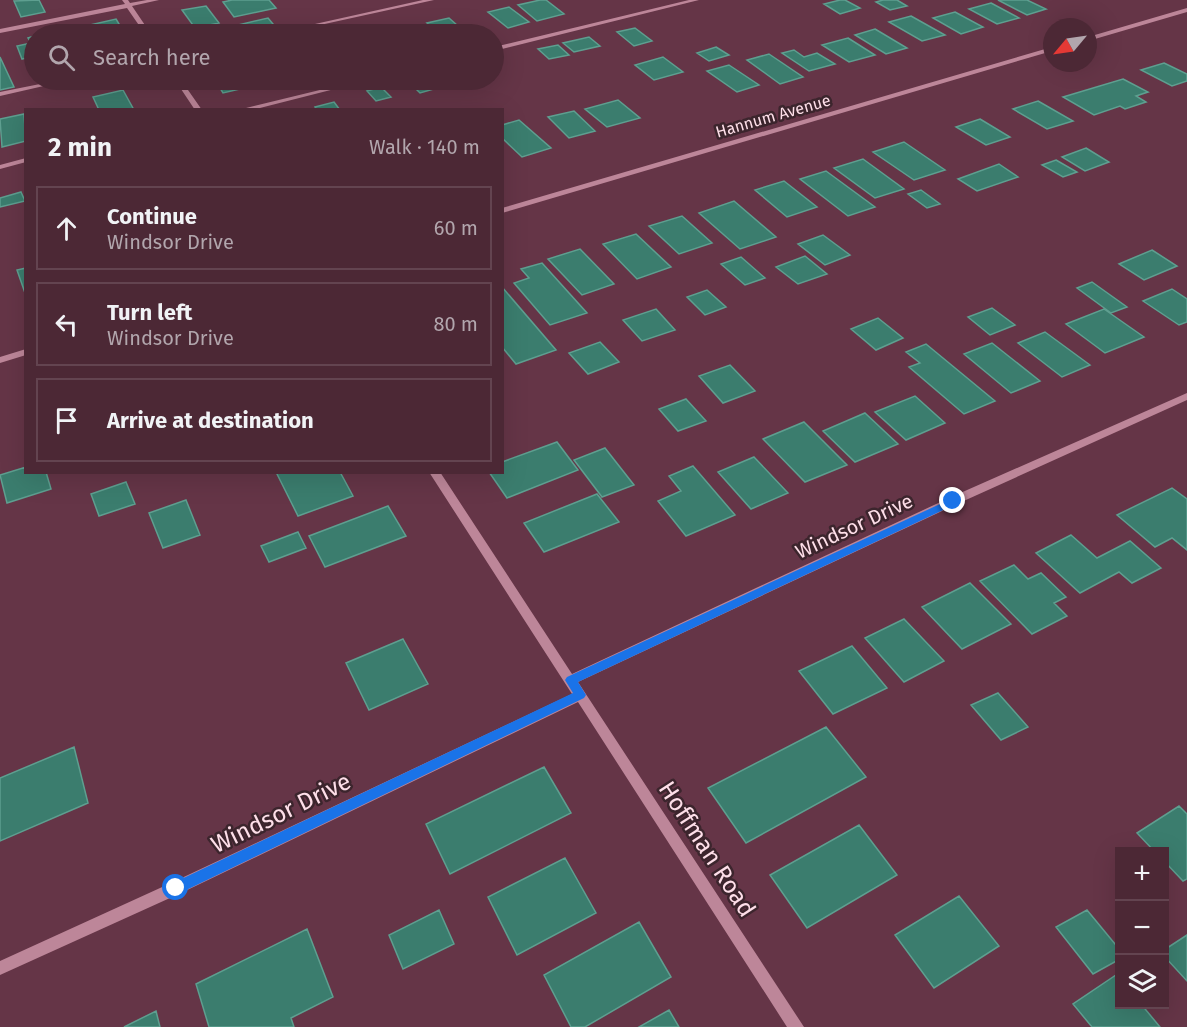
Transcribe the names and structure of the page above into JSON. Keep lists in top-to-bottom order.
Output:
{
  "streets": {
    "street": ["Hannum Avenue", "Windsor Drive", "Hoffman Road"]
  },
  "crossings": [
    ["Windsor Drive", "Hoffman Road"]
  ],
  "north": "bottom left",
  "page": {
    "search": "Search here",
    "heading": ["2 min", "Walk · 140 m"],
    "list": [
      ["Continue", "Windsor Drive", "60 m"],
      ["Turn left", "Windsor Drive", "80 m"],
      "Arrive at destination"
    ],
    "map_buttons": ["+", "−"]
  }
}
